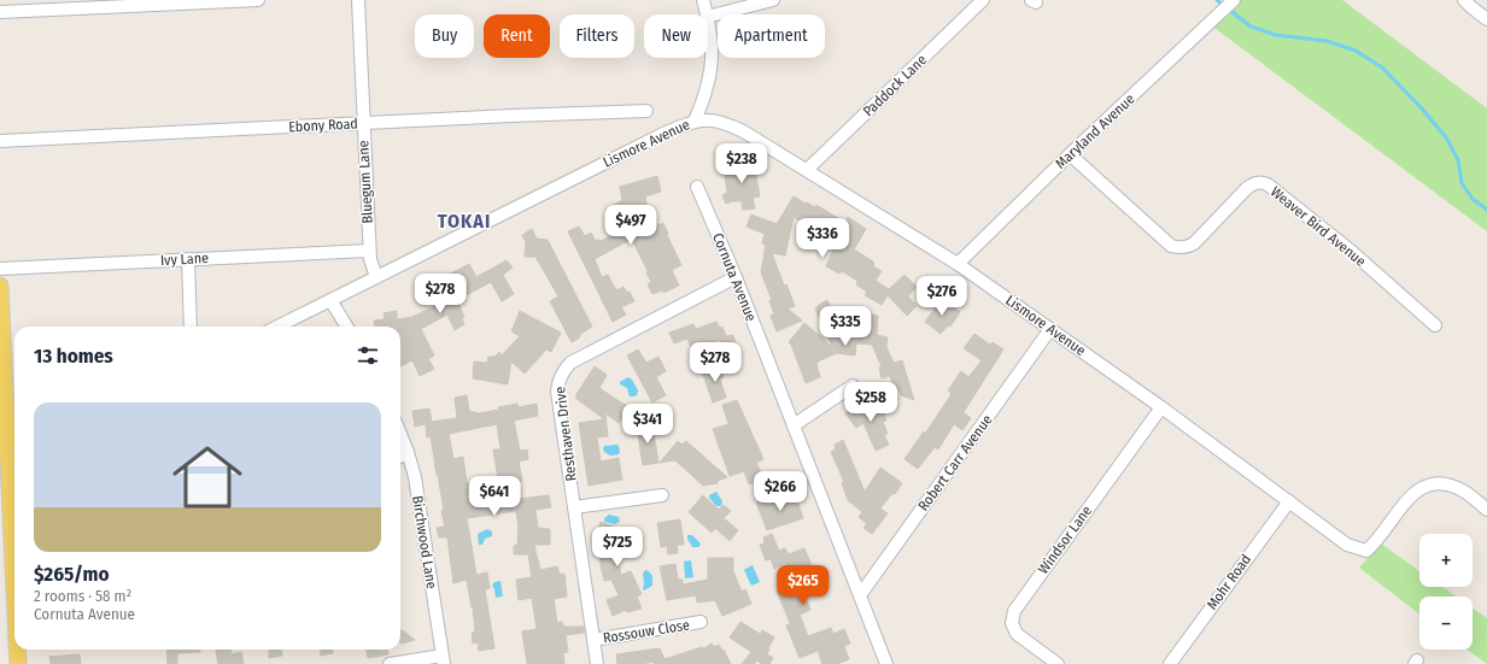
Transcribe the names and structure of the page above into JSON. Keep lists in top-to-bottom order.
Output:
{
  "streets": {
    "street": [
      "Paddock Lane",
      "Ebony Road",
      "Maryland Avenue",
      "Lismore Avenue",
      "Bluegum Lane",
      "Weaver Bird Avenue",
      "Ivy Lane",
      "Cornuta Avenue",
      "Resthaven Drive",
      "Robert Carr Avenue",
      "Windsor Lane",
      "Birchwood Lane",
      "Mohr Road",
      "Rossouw Close"
    ]
  },
  "crossings": [
    ["Paddock Lane", "Lismore Avenue"],
    ["Ebony Road", "Bluegum Lane"],
    ["Maryland Avenue", "Lismore Avenue"],
    ["Maryland Avenue", "Weaver Bird Avenue"],
    ["Lismore Avenue", "Bluegum Lane"],
    ["Lismore Avenue", "Robert Carr Avenue"],
    ["Lismore Avenue", "Windsor Lane"],
    ["Lismore Avenue", "Mohr Road"],
    ["Bluegum Lane", "Ivy Lane"],
    ["Cornuta Avenue", "Resthaven Drive"],
    ["Cornuta Avenue", "Robert Carr Avenue"],
    ["Resthaven Drive", "Rossouw Close"]
  ],
  "districts": ["TOKAI"],
  "page": {
    "chip": [
      "Buy",
      "Rent",
      "Filters",
      "New",
      "Apartment"
    ],
    "price": [
      "$238",
      "$497",
      "$336",
      "$278",
      "$276",
      "$335",
      "$278",
      "$258",
      "$341",
      "$266",
      "$641",
      "$725",
      "$265"
    ],
    "heading": "13 homes",
    "list": [
      {
        "name": "$265/mo",
        "note": "2 rooms · 58 m² · Cornuta Avenue"
      }
    ],
    "map_buttons": ["+", "−"]
  }
}
